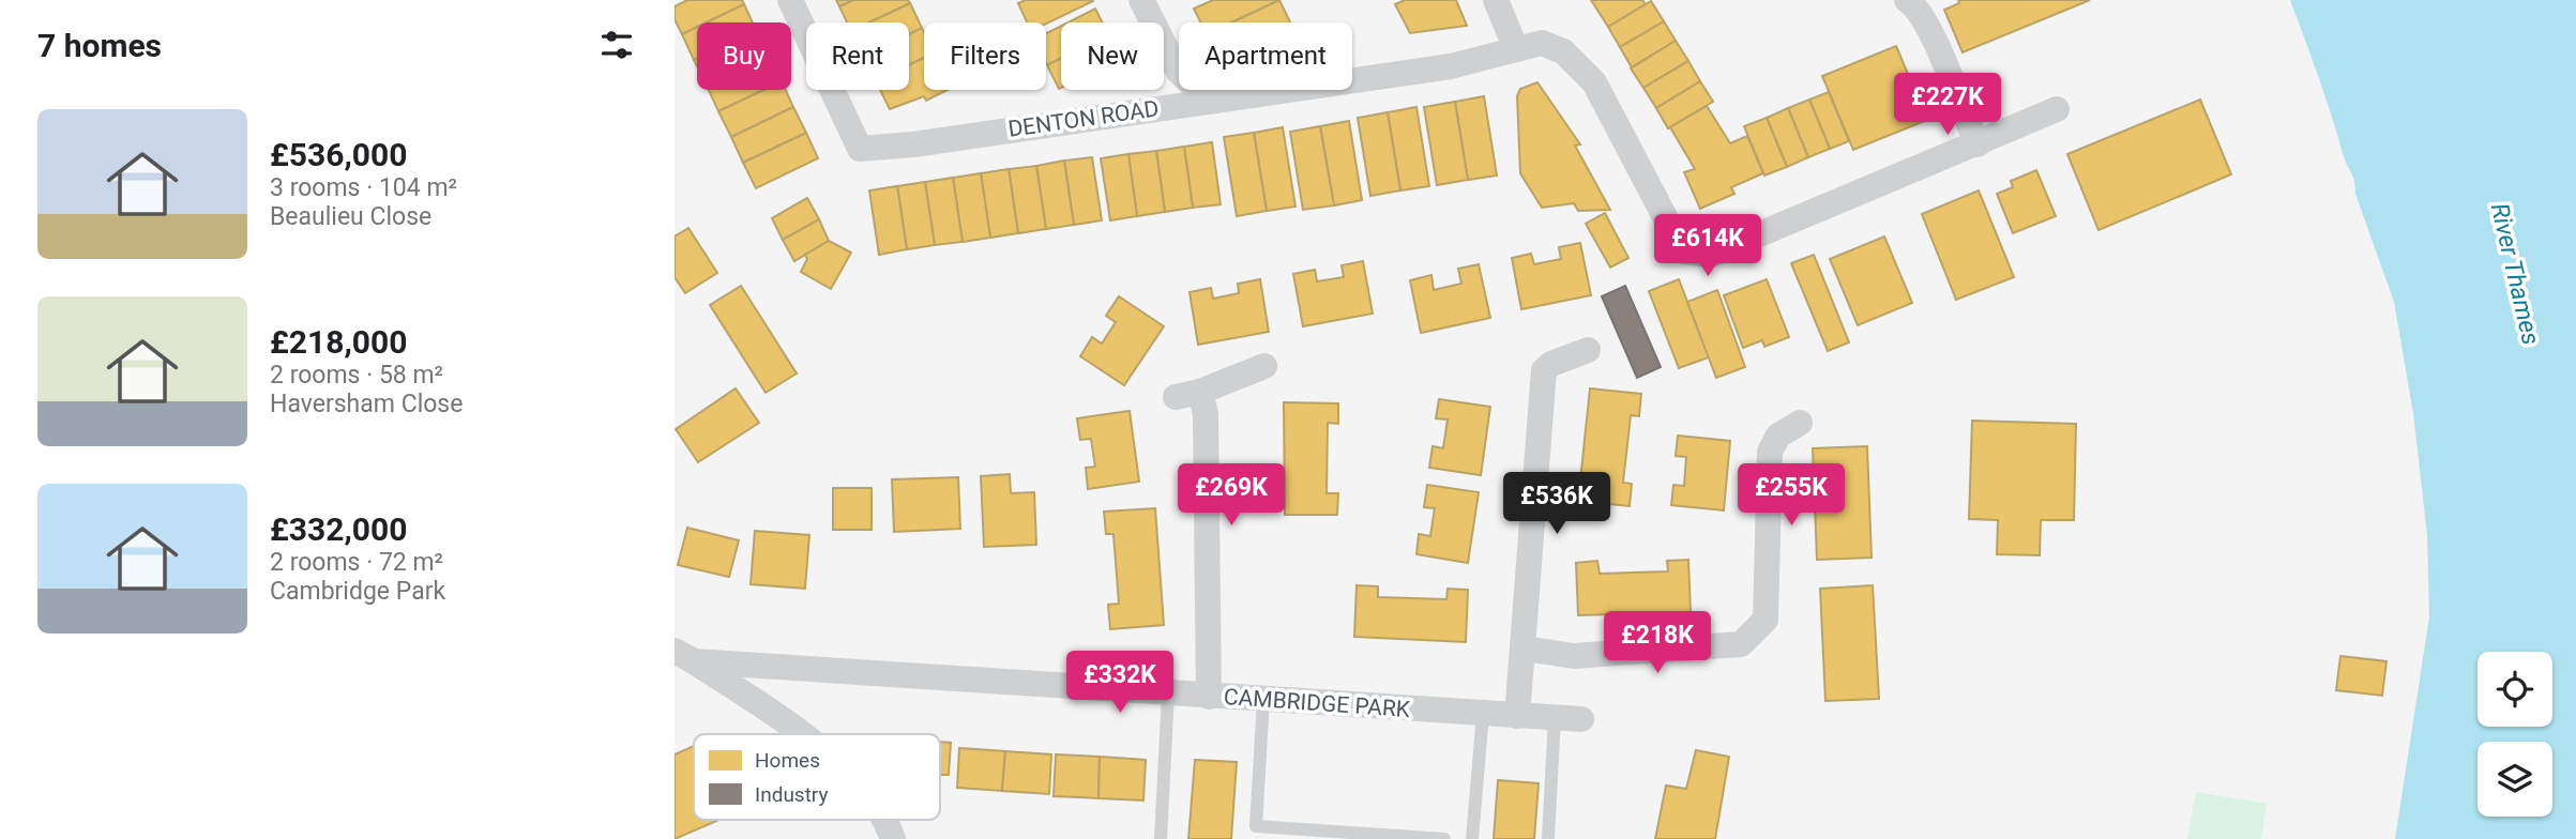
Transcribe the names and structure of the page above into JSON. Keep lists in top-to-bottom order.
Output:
{
  "streets": {
    "street": ["DENTON ROAD", "CAMBRIDGE PARK"]
  },
  "water": ["River Thames"],
  "legend": ["Homes", "Industry"],
  "page": {
    "heading": "7 homes",
    "chip": [
      "Buy",
      "Rent",
      "Filters",
      "New",
      "Apartment"
    ],
    "price": [
      "£227K",
      "£614K",
      "£269K",
      "£255K",
      "£536K",
      "£218K",
      "£332K"
    ],
    "list": [
      {
        "name": "£536,000",
        "note": "3 rooms · 104 m² · Beaulieu Close"
      },
      {
        "name": "£218,000",
        "note": "2 rooms · 58 m² · Haversham Close"
      },
      {
        "name": "£332,000",
        "note": "2 rooms · 72 m² · Cambridge Park"
      }
    ]
  }
}
